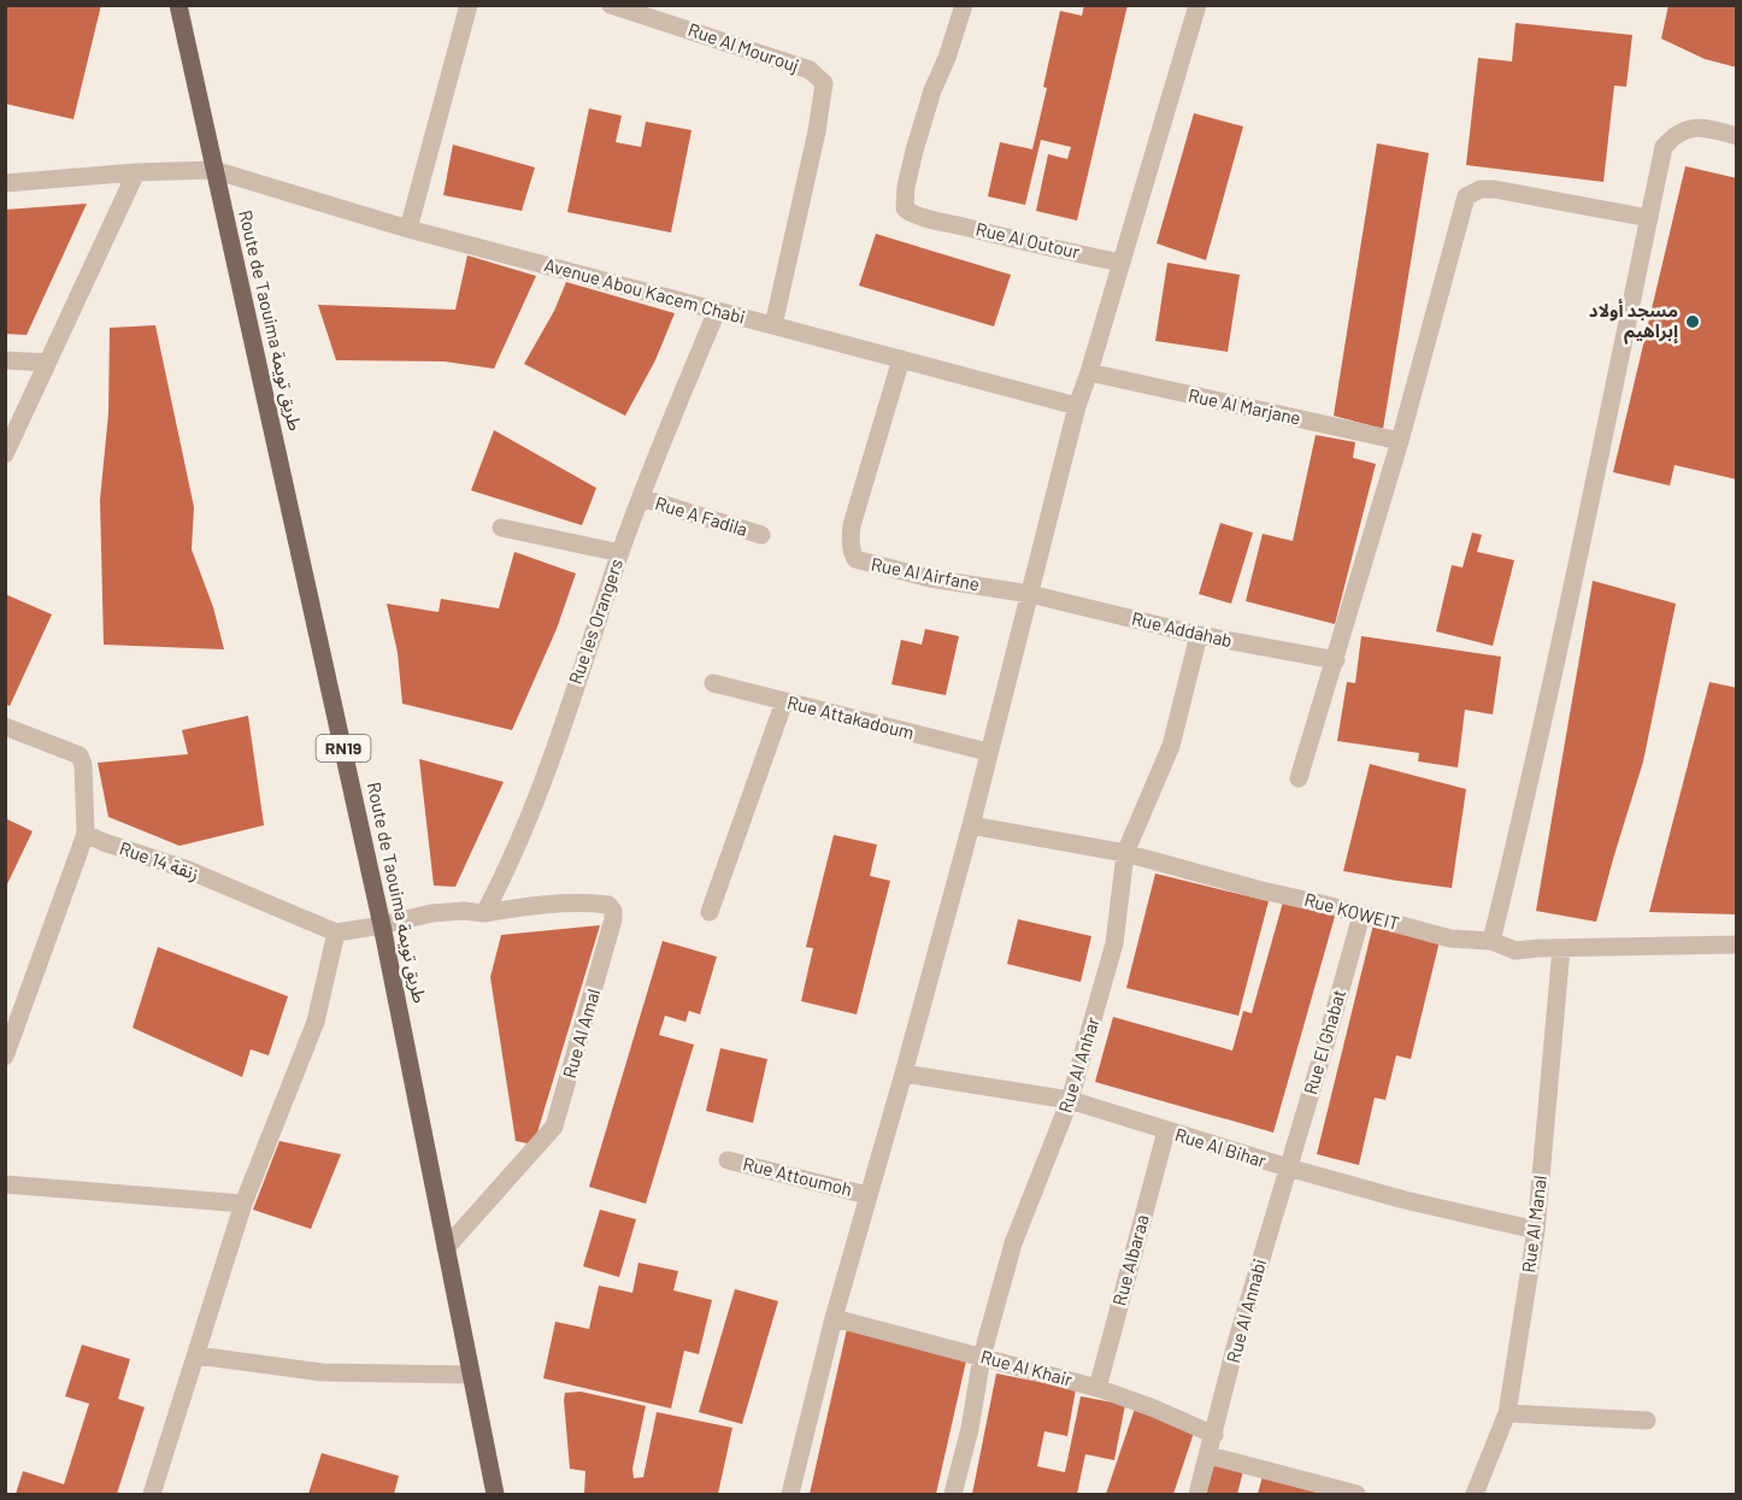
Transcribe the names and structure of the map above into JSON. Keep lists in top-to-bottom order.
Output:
{
  "streets": {
    "main road": ["Route de Taouima طريق تويمة", "RN19"],
    "street": [
      "Rue Al Mourouj",
      "Rue Al Outour",
      "Avenue Abou Kacem Chabi",
      "Rue Al Marjane",
      "Rue A Fadila",
      "Rue Al Airfane",
      "Rue les Orangers",
      "Rue Addahab",
      "Rue Attakadoum",
      "Rue 14 زنقة",
      "Rue KOWEIT",
      "Rue Al Amal",
      "Rue El Ghabat",
      "Rue Al Anhar",
      "Rue Al Bihar",
      "Rue Attoumoh",
      "Rue Al Manal",
      "Rue Albaraa",
      "Rue Al Annabi",
      "Rue Al Khair"
    ]
  },
  "crossings": [
    ["Rue Al Mourouj", "Avenue Abou Kacem Chabi"],
    ["Avenue Abou Kacem Chabi", "Route de Taouima طريق تويمة"],
    ["Avenue Abou Kacem Chabi", "Rue Al Airfane"],
    ["Avenue Abou Kacem Chabi", "Rue les Orangers"],
    ["Route de Taouima طريق تويمة", "Rue Al Amal"],
    ["Rue A Fadila", "Rue les Orangers"],
    ["Rue Al Airfane", "Rue Addahab"],
    ["Rue les Orangers", "Rue Al Amal"],
    ["Rue Addahab", "Rue Al Anhar"],
    ["Rue KOWEIT", "Rue El Ghabat"],
    ["Rue KOWEIT", "Rue Al Anhar"],
    ["Rue KOWEIT", "Rue Al Manal"],
    ["Rue El Ghabat", "Rue Al Bihar"],
    ["Rue El Ghabat", "Rue Al Annabi"],
    ["Rue Al Anhar", "Rue Al Bihar"],
    ["Rue Al Anhar", "Rue Al Khair"],
    ["Rue Al Bihar", "Rue Al Manal"],
    ["Rue Al Bihar", "Rue Albaraa"],
    ["Rue Al Bihar", "Rue Al Annabi"],
    ["Rue Albaraa", "Rue Al Khair"],
    ["Rue Al Annabi", "Rue Al Khair"]
  ],
  "places": ["مسجد أولاد إبراهيم"]
}
